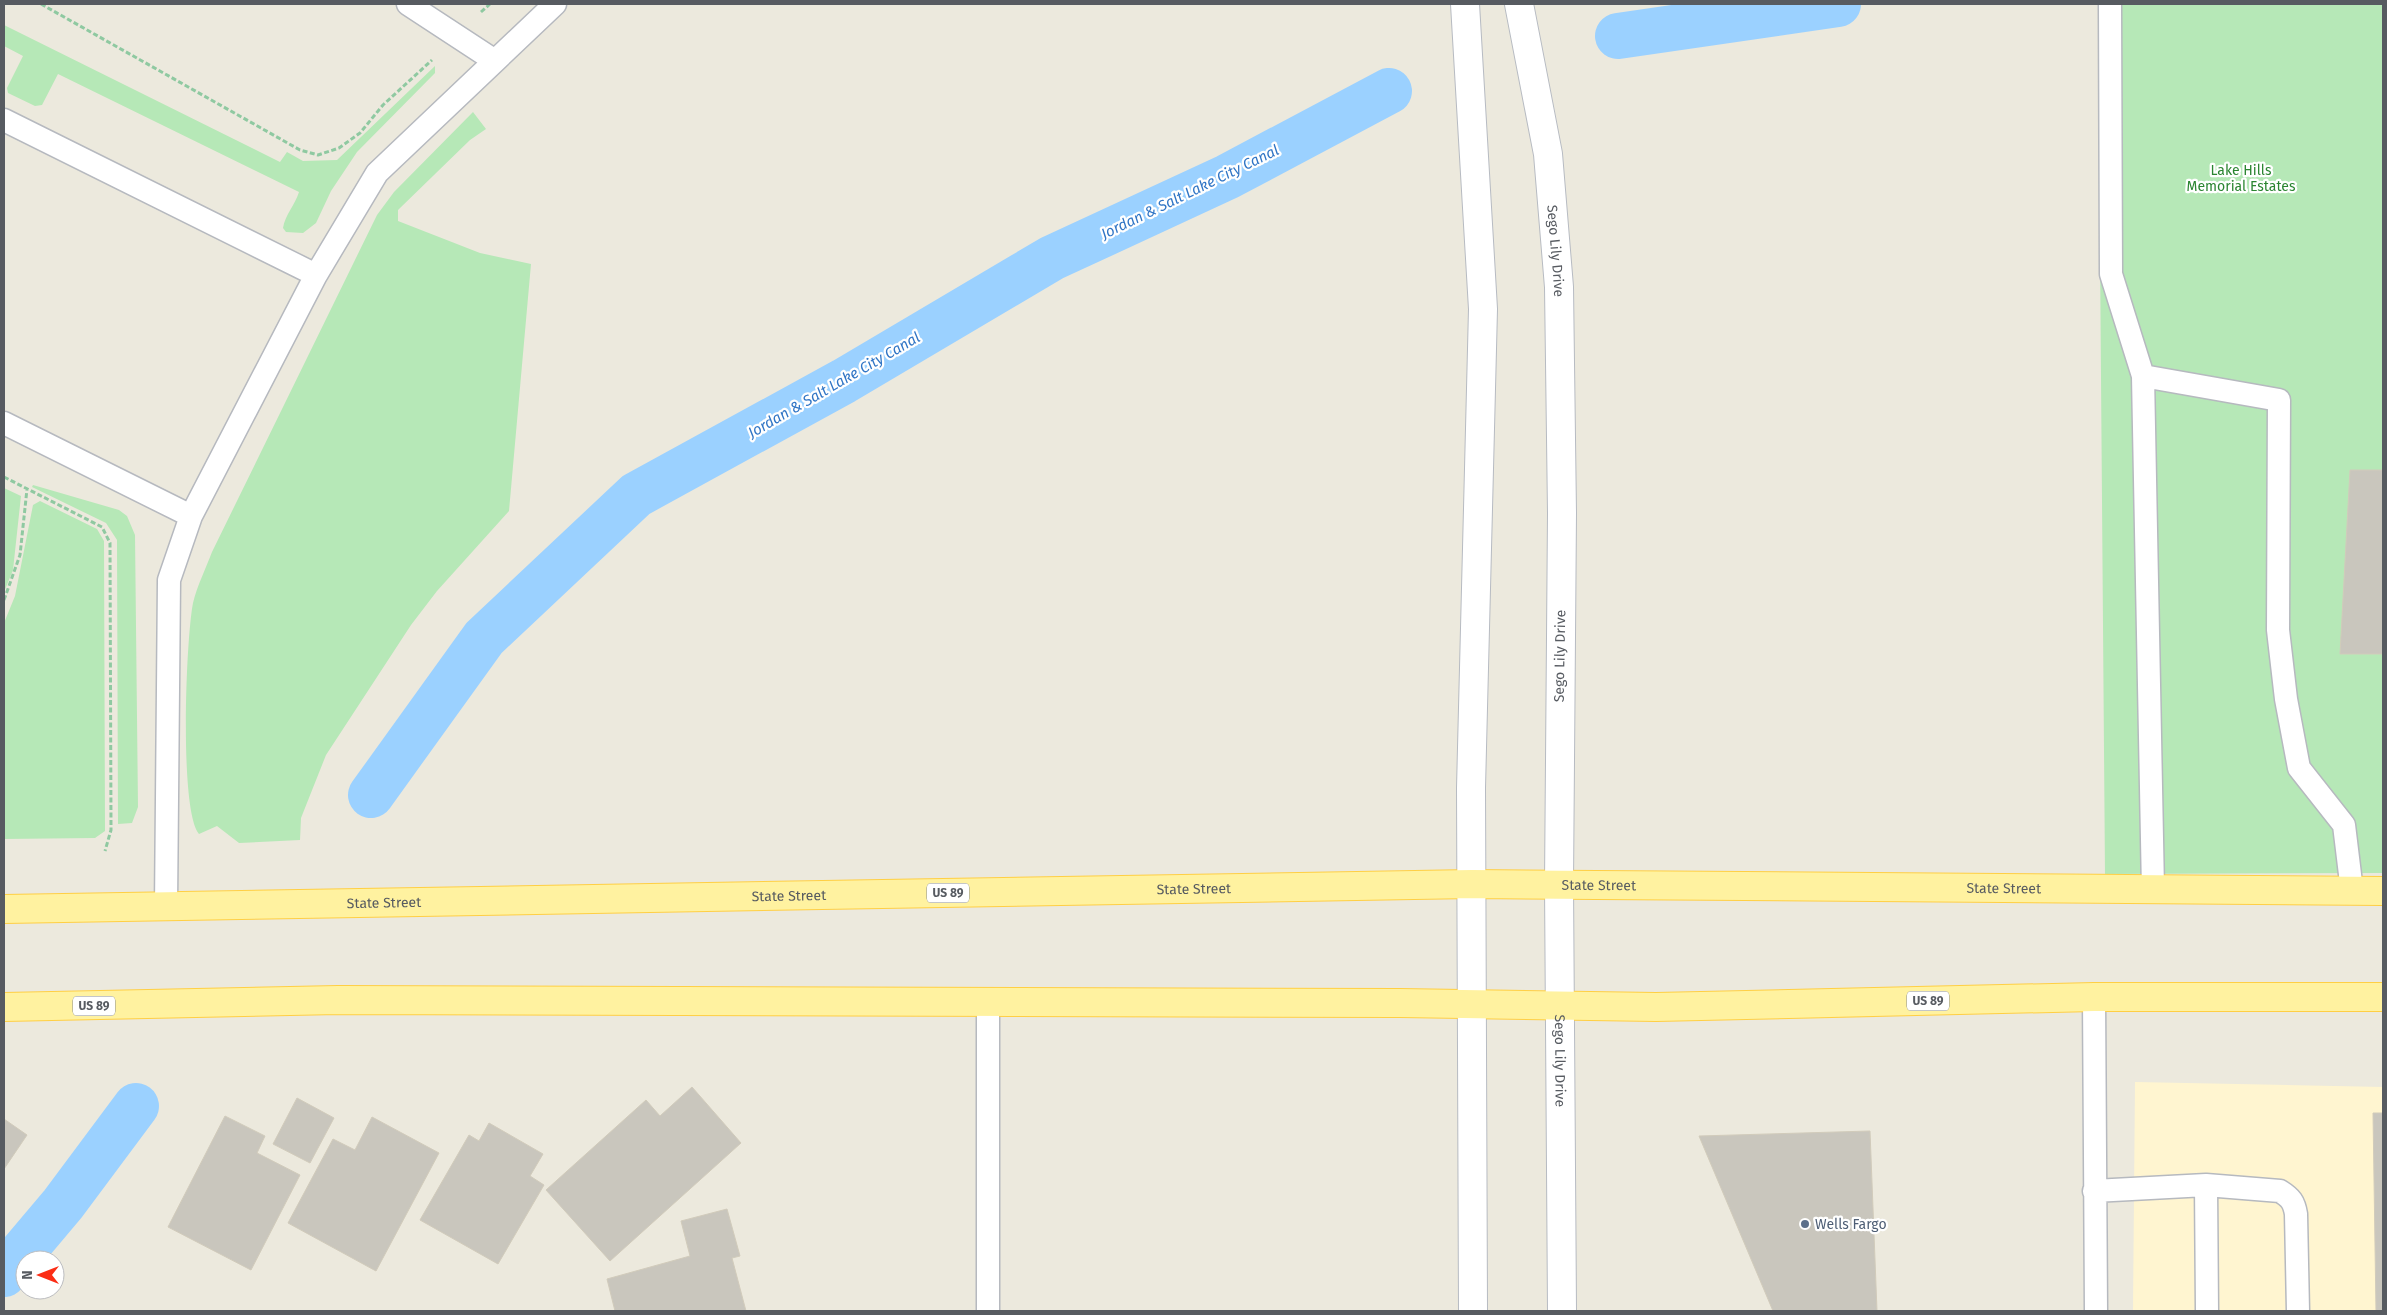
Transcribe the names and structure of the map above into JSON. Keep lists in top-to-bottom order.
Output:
{
  "streets": {
    "main road": ["Sego Lily Drive", "State Street", "US 89"]
  },
  "crossings": [
    ["Sego Lily Drive", "State Street"],
    ["Sego Lily Drive", "US 89"]
  ],
  "water": ["Jordan & Salt Lake City Canal"],
  "parks": ["Lake Hills Memorial Estates"],
  "places": ["Wells Fargo"],
  "north": "left"
}
